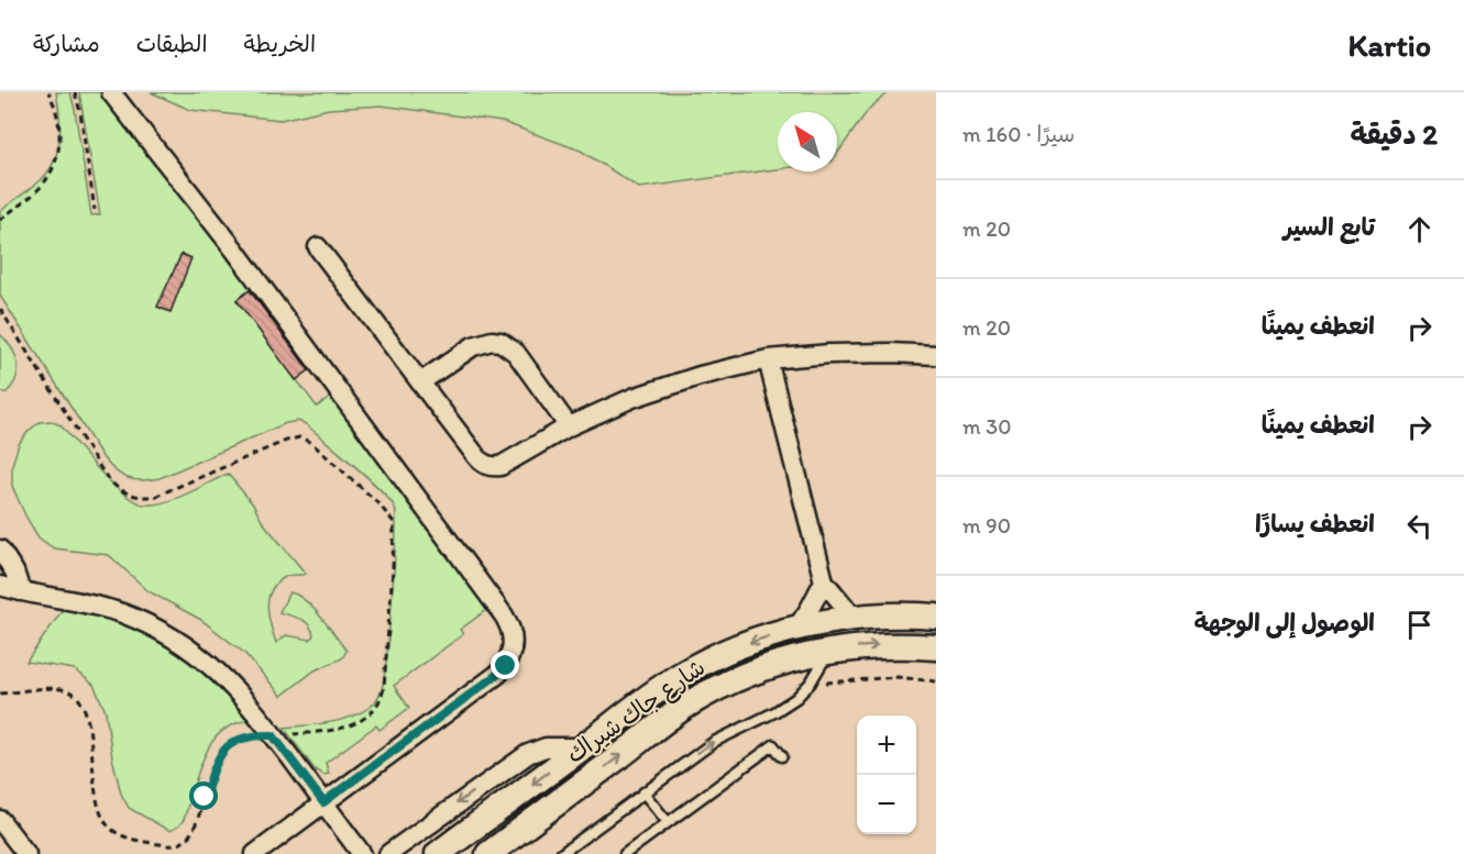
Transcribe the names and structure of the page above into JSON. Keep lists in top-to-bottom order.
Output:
{
  "streets": {
    "street": ["شارع جاك شيراك"]
  },
  "north": "top left",
  "page": {
    "header": "Kartio",
    "nav": ["الخريطة", "الطبقات", "مشاركة"],
    "heading": ["2 دقيقة", "سيرًا · 160 m"],
    "list": [
      ["تابع السير", "20 m"],
      ["انعطف يمينًا", "20 m"],
      ["انعطف يمينًا", "30 m"],
      ["انعطف يسارًا", "90 m"],
      "الوصول إلى الوجهة"
    ],
    "map_buttons": ["+", "−"]
  }
}
